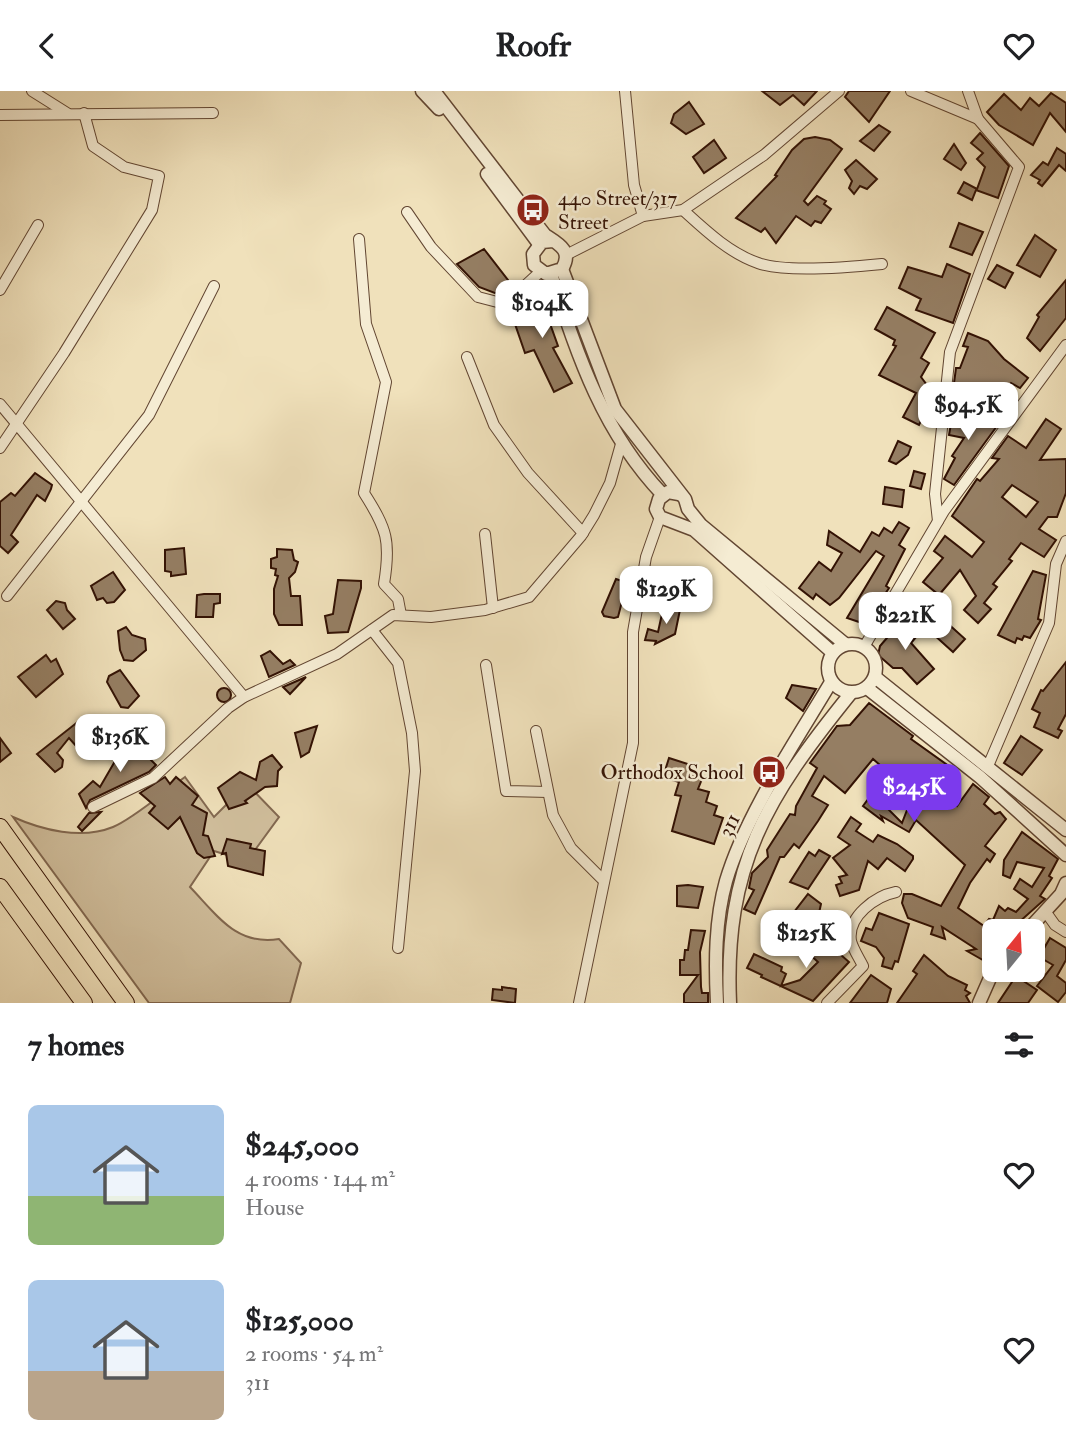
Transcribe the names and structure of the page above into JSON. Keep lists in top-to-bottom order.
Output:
{
  "streets": {
    "street": ["311"]
  },
  "places": {
    "bus stop": ["440 Street/317 Street", "Orthodox School"]
  },
  "north": "top",
  "page": {
    "header": "Roofr",
    "price": [
      "$104K",
      "$94.5K",
      "$129K",
      "$221K",
      "$136K",
      "$245K",
      "$125K"
    ],
    "heading": "7 homes",
    "list": [
      {
        "name": "$245,000",
        "note": "4 rooms · 144 m² · House"
      },
      {
        "name": "$125,000",
        "note": "2 rooms · 54 m² · 311"
      }
    ]
  }
}
